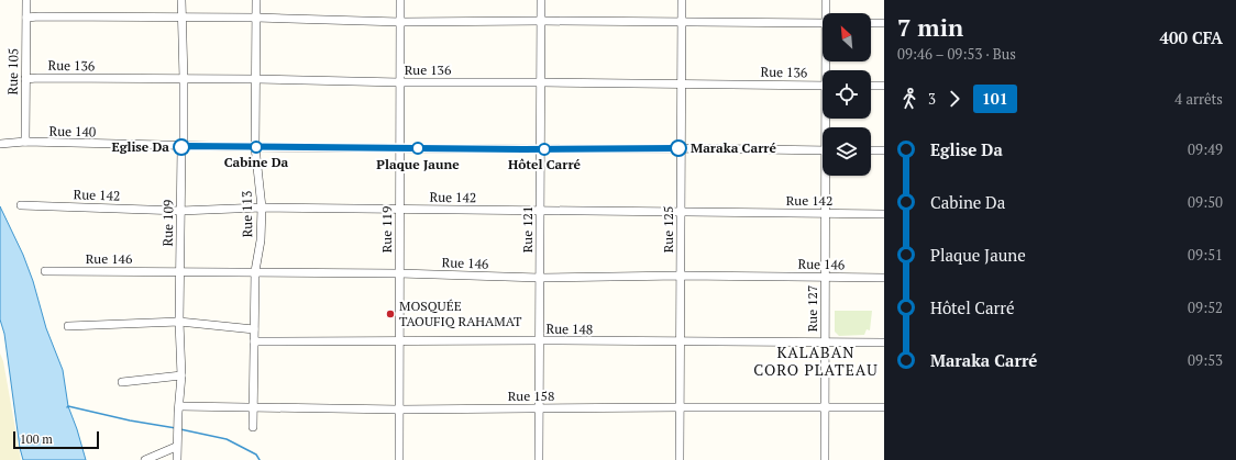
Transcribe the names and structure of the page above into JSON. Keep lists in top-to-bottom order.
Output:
{
  "streets": {
    "street": [
      "Rue 136",
      "Rue 105",
      "Rue 140",
      "Rue 142",
      "Rue 113",
      "Rue 109",
      "Rue 119",
      "Rue 121",
      "Rue 125",
      "Rue 146",
      "Rue 127",
      "Rue 148",
      "Rue 158"
    ]
  },
  "crossings": [
    ["Rue 136", "Rue 105"],
    ["Rue 136", "Rue 113"],
    ["Rue 136", "Rue 109"],
    ["Rue 136", "Rue 119"],
    ["Rue 136", "Rue 121"],
    ["Rue 136", "Rue 125"],
    ["Rue 105", "Rue 140"],
    ["Rue 140", "Rue 113"],
    ["Rue 140", "Rue 109"],
    ["Rue 140", "Rue 119"],
    ["Rue 140", "Rue 121"],
    ["Rue 140", "Rue 125"],
    ["Rue 142", "Rue 113"],
    ["Rue 142", "Rue 109"],
    ["Rue 142", "Rue 119"],
    ["Rue 142", "Rue 121"],
    ["Rue 142", "Rue 125"],
    ["Rue 142", "Rue 127"],
    ["Rue 113", "Rue 146"],
    ["Rue 113", "Rue 148"],
    ["Rue 113", "Rue 158"],
    ["Rue 109", "Rue 146"],
    ["Rue 109", "Rue 158"],
    ["Rue 119", "Rue 146"],
    ["Rue 119", "Rue 148"],
    ["Rue 119", "Rue 158"],
    ["Rue 121", "Rue 146"],
    ["Rue 121", "Rue 148"],
    ["Rue 121", "Rue 158"],
    ["Rue 125", "Rue 146"],
    ["Rue 125", "Rue 148"],
    ["Rue 125", "Rue 158"],
    ["Rue 146", "Rue 127"],
    ["Rue 127", "Rue 148"],
    ["Rue 127", "Rue 158"]
  ],
  "districts": ["KALABAN CORO PLATEAU"],
  "places": [
    "Eglise Da",
    "Cabine Da",
    "Plaque Jaune",
    "Maraka Carré",
    "Hôtel Carré",
    "MOSQUÉE TAOUFIQ RAHAMAT"
  ],
  "lines": ["bus line 101"],
  "scale_bar": "100 m",
  "north": "top left",
  "page": {
    "heading": ["7 min", "09:46 – 09:53 · Bus", "400 CFA"],
    "legs": ["3", "101", "4 arrêts"],
    "list": [
      {
        "name": "Eglise Da",
        "value": "09:49"
      },
      {
        "name": "Cabine Da",
        "value": "09:50"
      },
      {
        "name": "Plaque Jaune",
        "value": "09:51"
      },
      {
        "name": "Hôtel Carré",
        "value": "09:52"
      },
      {
        "name": "Maraka Carré",
        "value": "09:53"
      }
    ],
    "scale": "100 m"
  }
}
